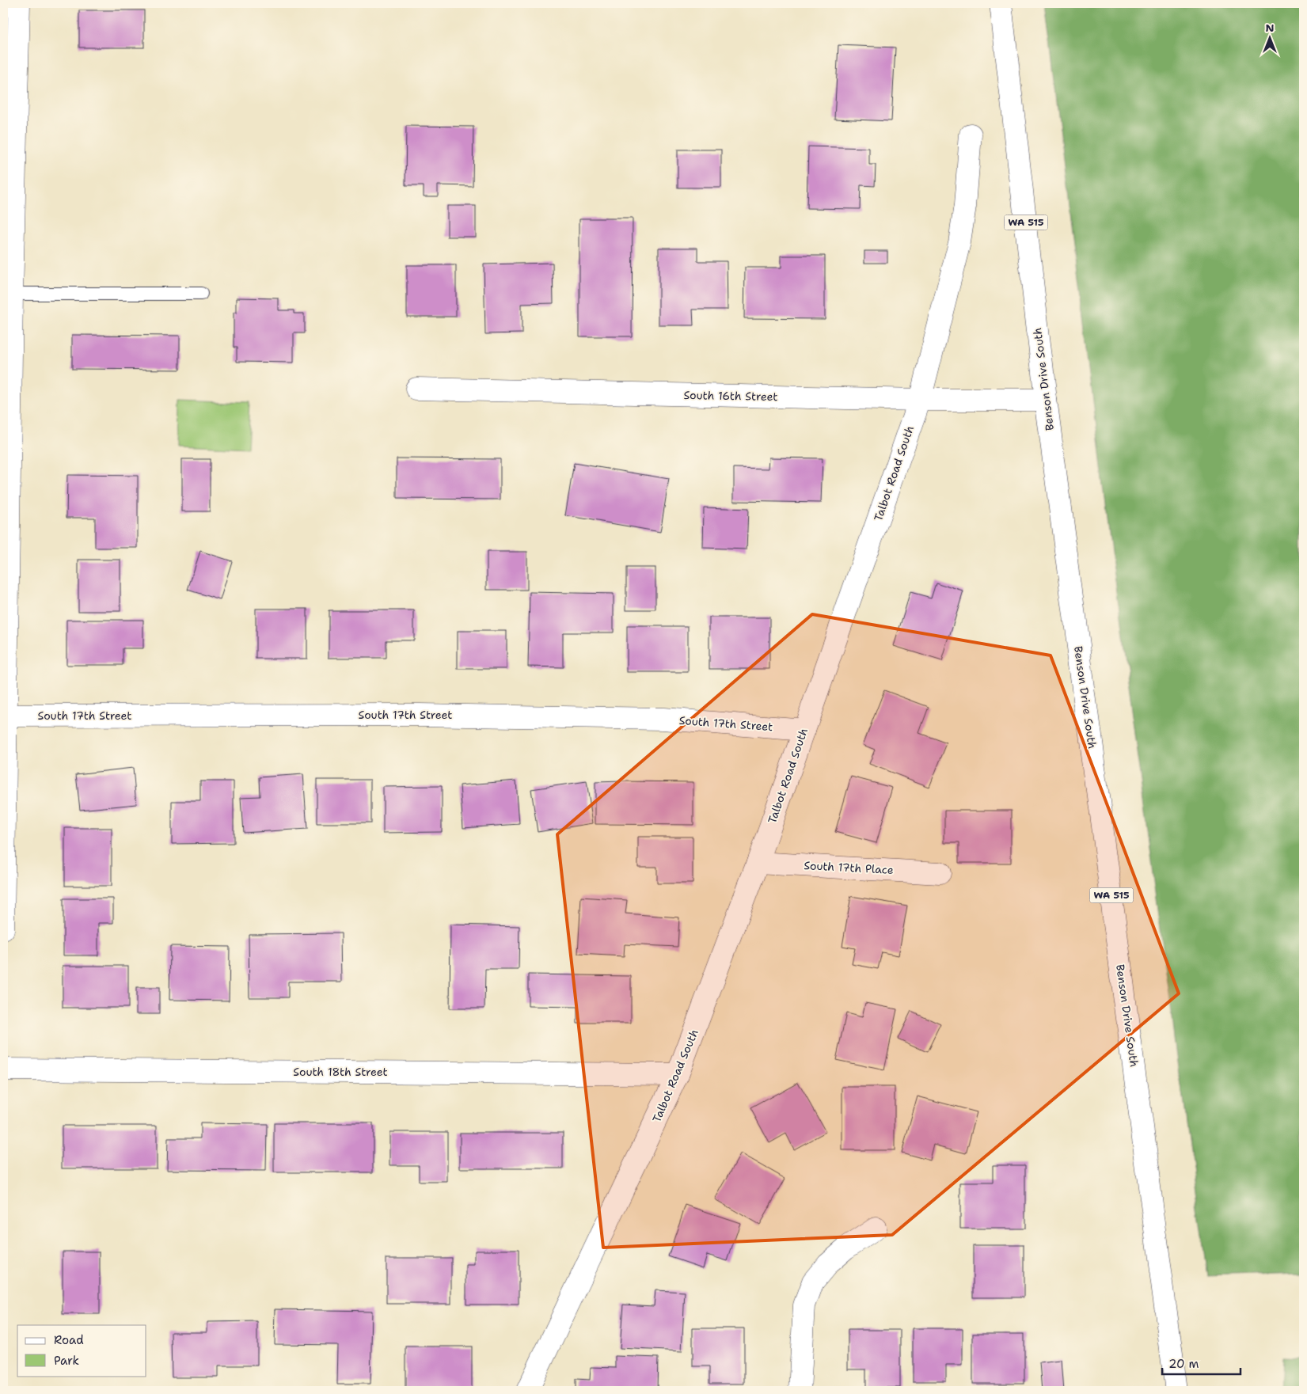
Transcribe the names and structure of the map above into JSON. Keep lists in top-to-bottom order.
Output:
{
  "streets": {
    "street": [
      "WA 515",
      "Benson Drive South",
      "South 16th Street",
      "Talbot Road South",
      "South 17th Street",
      "South 17th Place",
      "South 18th Street"
    ]
  },
  "crossings": [
    ["Benson Drive South", "South 16th Street"],
    ["South 16th Street", "Talbot Road South"],
    ["Talbot Road South", "South 17th Street"],
    ["Talbot Road South", "South 17th Place"],
    ["Talbot Road South", "South 18th Street"]
  ],
  "legend": ["Road", "Park"],
  "scale_bar": "20 m",
  "north": "top"
}
